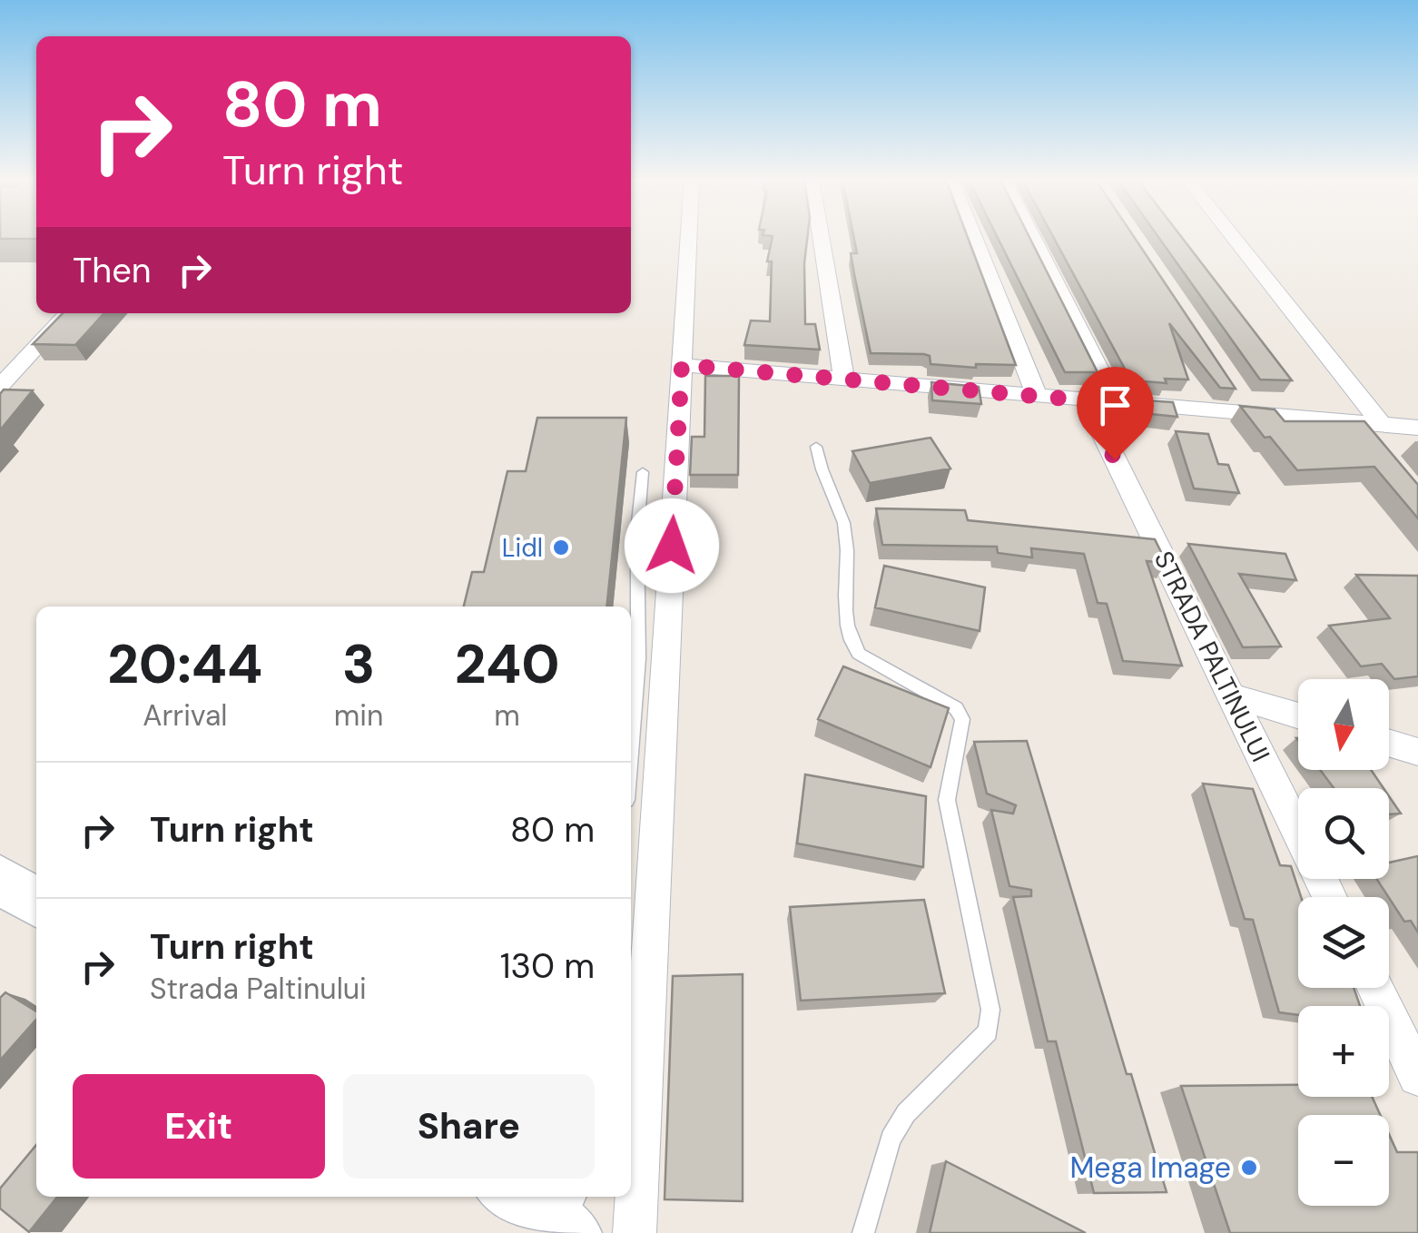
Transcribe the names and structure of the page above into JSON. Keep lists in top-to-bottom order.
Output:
{
  "streets": {
    "street": ["STRADA PALTINULUI"]
  },
  "places": ["Lidl", "Mega Image"],
  "north": "bottom",
  "page": {
    "turn": ["80 m", "Turn right"],
    "then": "Then",
    "eta": [
      "20:44",
      "Arrival",
      "3",
      "min",
      "240",
      "m"
    ],
    "map_buttons": ["+", "−"],
    "list": [
      {
        "name": "Turn right",
        "value": "80 m"
      },
      {
        "name": "Turn right",
        "note": "Strada Paltinului",
        "value": "130 m"
      }
    ],
    "buttons": ["Exit", "Share"]
  }
}
